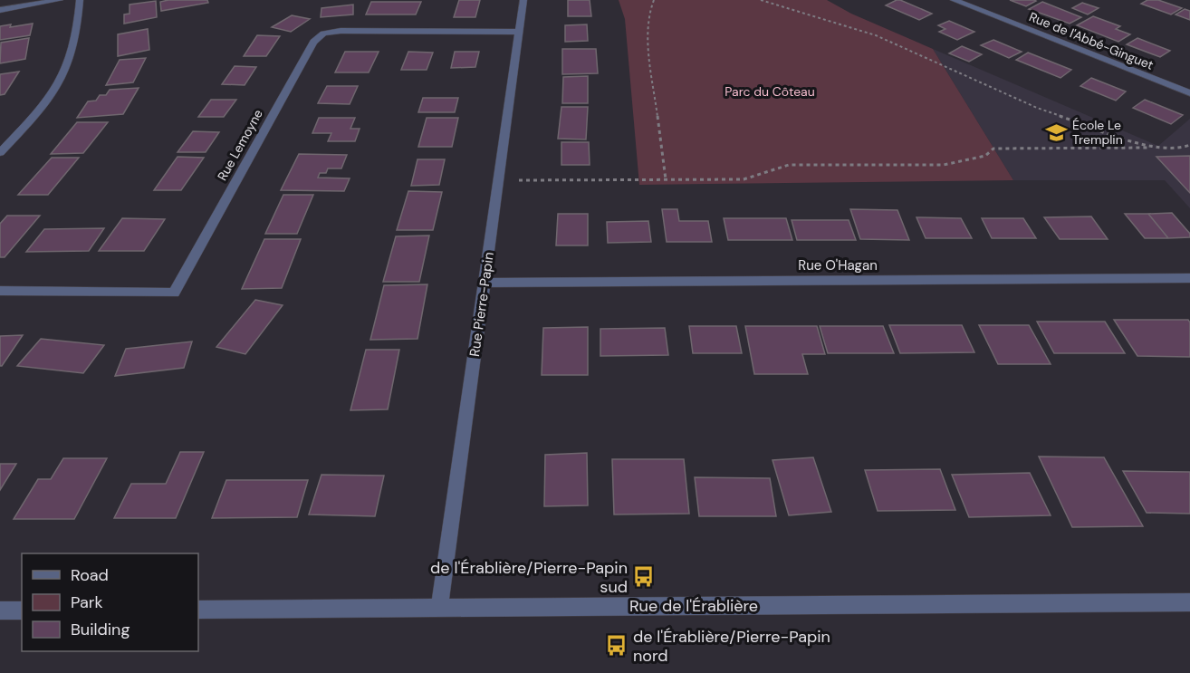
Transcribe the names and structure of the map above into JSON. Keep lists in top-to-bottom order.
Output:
{
  "streets": {
    "street": [
      "Rue de l'Abbé-Ginguet",
      "Rue Lemoyne",
      "Rue O'Hagan",
      "Rue Pierre-Papin",
      "Rue de l'Érablière"
    ]
  },
  "crossings": [
    ["Rue Lemoyne", "Rue Pierre-Papin"],
    ["Rue O'Hagan", "Rue Pierre-Papin"],
    ["Rue Pierre-Papin", "Rue de l'Érablière"]
  ],
  "parks": ["Parc du Côteau"],
  "places": {
    "school or university": ["École Le Tremplin"],
    "bus stop": ["de l'Érablière/Pierre-Papin sud", "de l'Érablière/Pierre-Papin nord"]
  },
  "legend": ["Road", "Park", "Building"]
}
